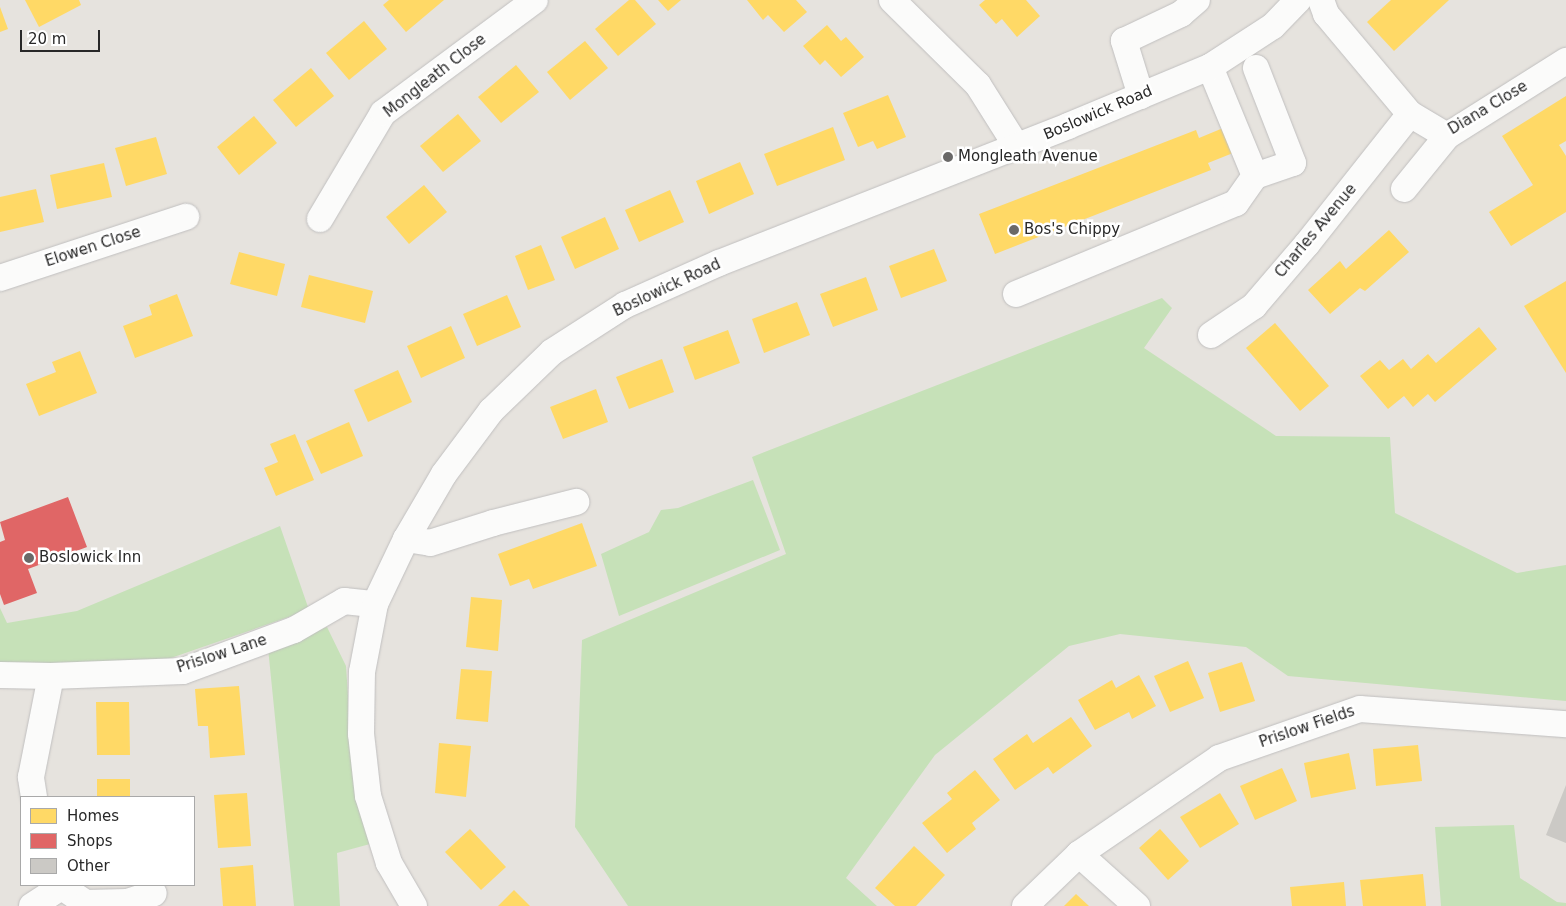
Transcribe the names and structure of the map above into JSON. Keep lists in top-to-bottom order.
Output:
{
  "streets": {
    "street": [
      "Mongleath Close",
      "Diana Close",
      "Boslowick Road",
      "Charles Avenue",
      "Elowen Close",
      "Prislow Lane",
      "Prislow Fields"
    ]
  },
  "crossings": [
    ["Diana Close", "Charles Avenue"],
    ["Boslowick Road", "Prislow Lane"]
  ],
  "places": ["Mongleath Avenue", "Bos's Chippy", "Boslowick Inn"],
  "legend": ["Homes", "Shops", "Other"],
  "scale_bar": "20 m"
}
